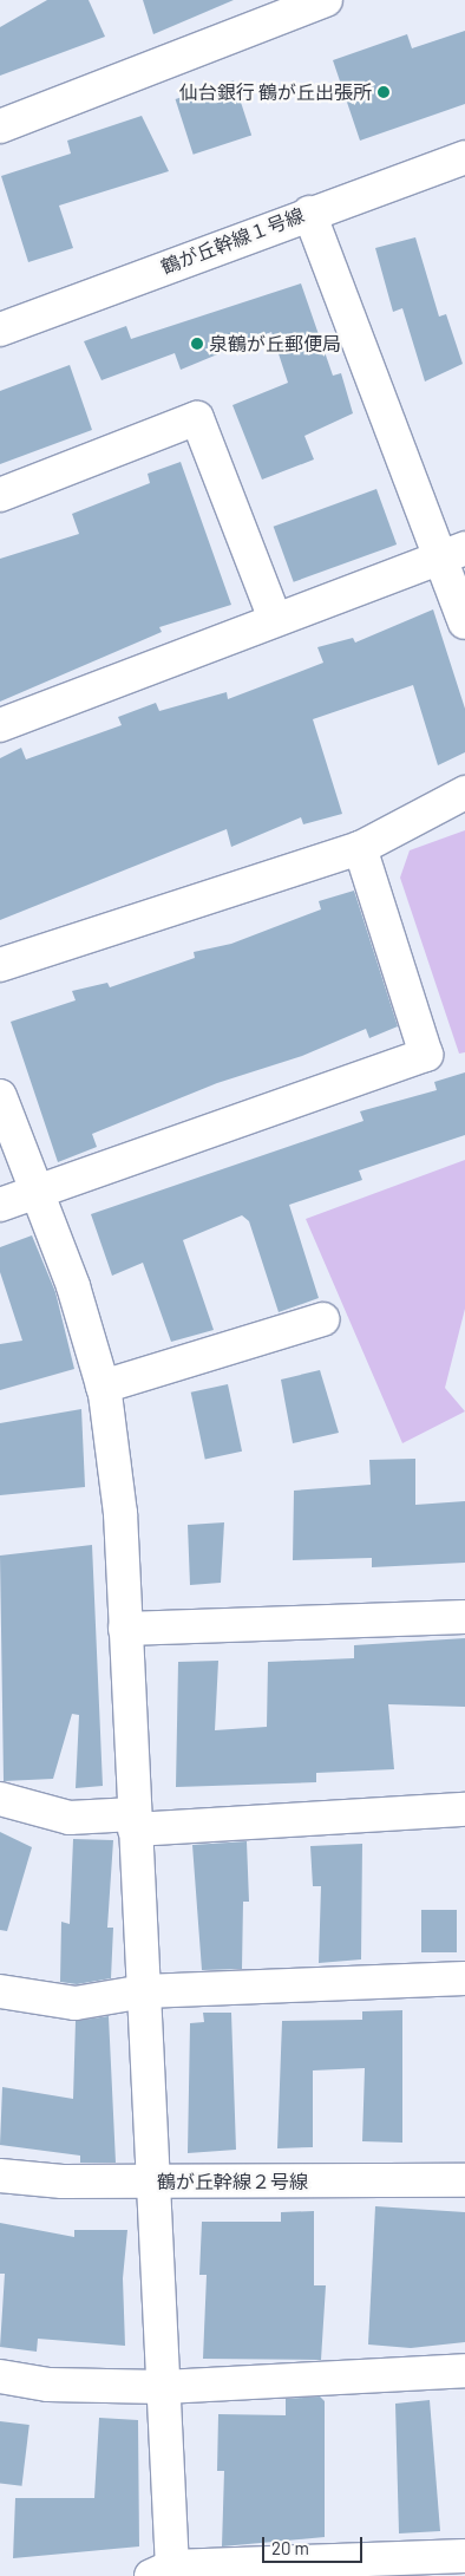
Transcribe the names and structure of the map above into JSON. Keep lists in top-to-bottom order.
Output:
{
  "streets": {
    "street": ["鶴が丘幹線１号線", "鶴が丘幹線２号線"]
  },
  "places": ["仙台銀行 鶴が丘出張所", "泉鶴が丘郵便局"],
  "scale_bar": "20 m"
}
